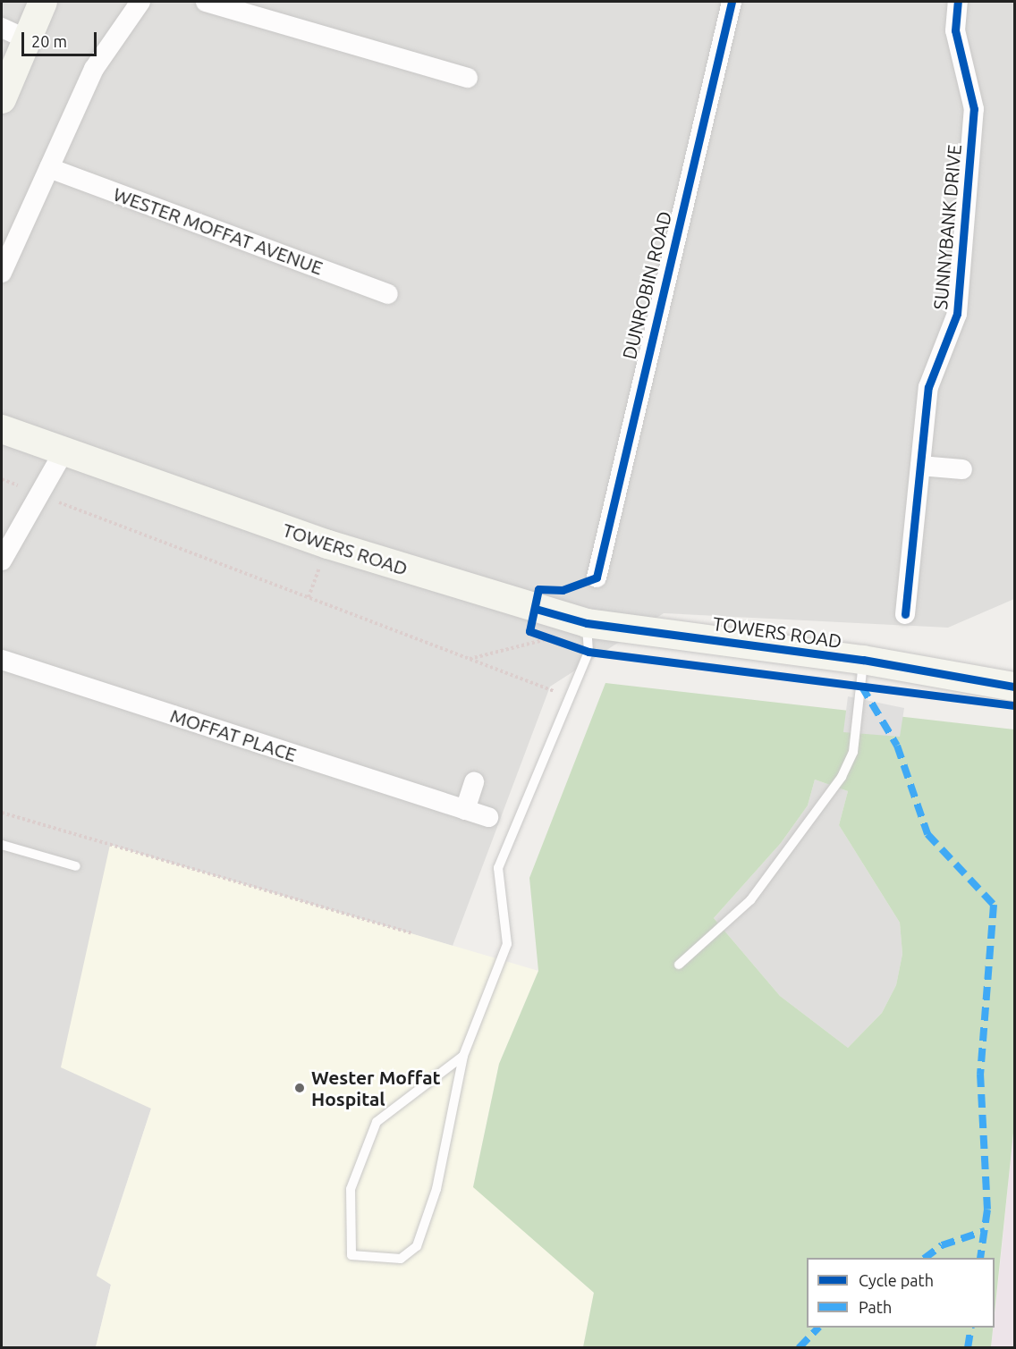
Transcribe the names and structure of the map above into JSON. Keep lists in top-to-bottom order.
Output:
{
  "streets": {
    "main road": ["TOWERS ROAD"],
    "street": [
      "SUNNYBANK DRIVE",
      "WESTER MOFFAT AVENUE",
      "DUNROBIN ROAD",
      "MOFFAT PLACE"
    ]
  },
  "places": ["Wester Moffat Hospital"],
  "legend": ["Cycle path", "Path"],
  "scale_bar": "20 m"
}
